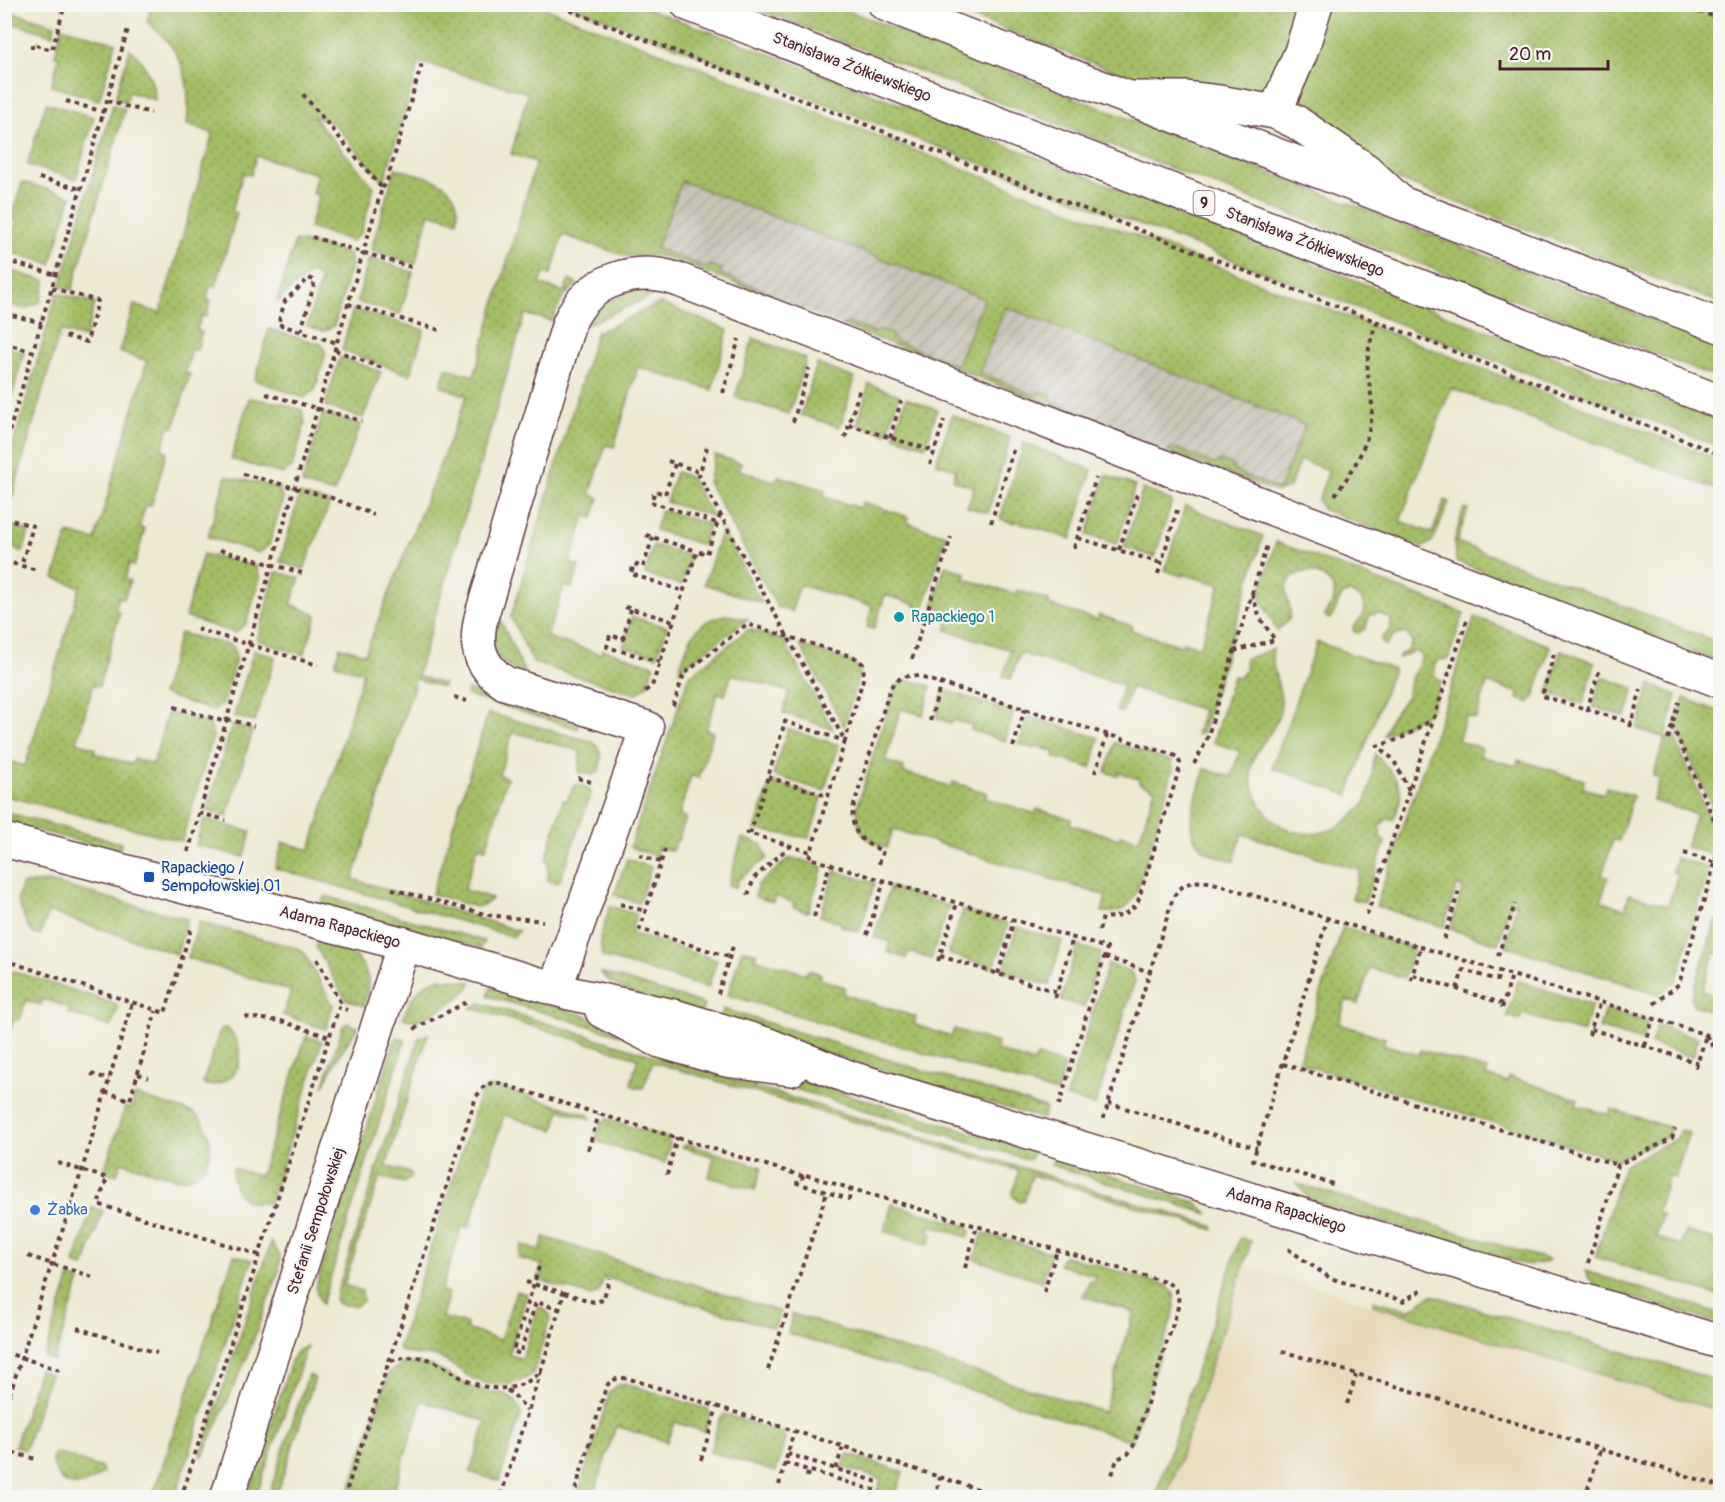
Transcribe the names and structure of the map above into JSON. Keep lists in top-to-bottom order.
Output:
{
  "streets": {
    "street": [
      "Stanisława Żółkiewskiego",
      "9",
      "Adama Rapackiego",
      "Stefanii Sempołowskiej"
    ]
  },
  "crossings": [
    ["Adama Rapackiego", "Stefanii Sempołowskiej"]
  ],
  "places": {
    "other": ["Rapackiego 1", "Żabka"],
    "transit": ["Rapackiego / Sempołowskiej 01"]
  },
  "scale_bar": "20 m"
}
